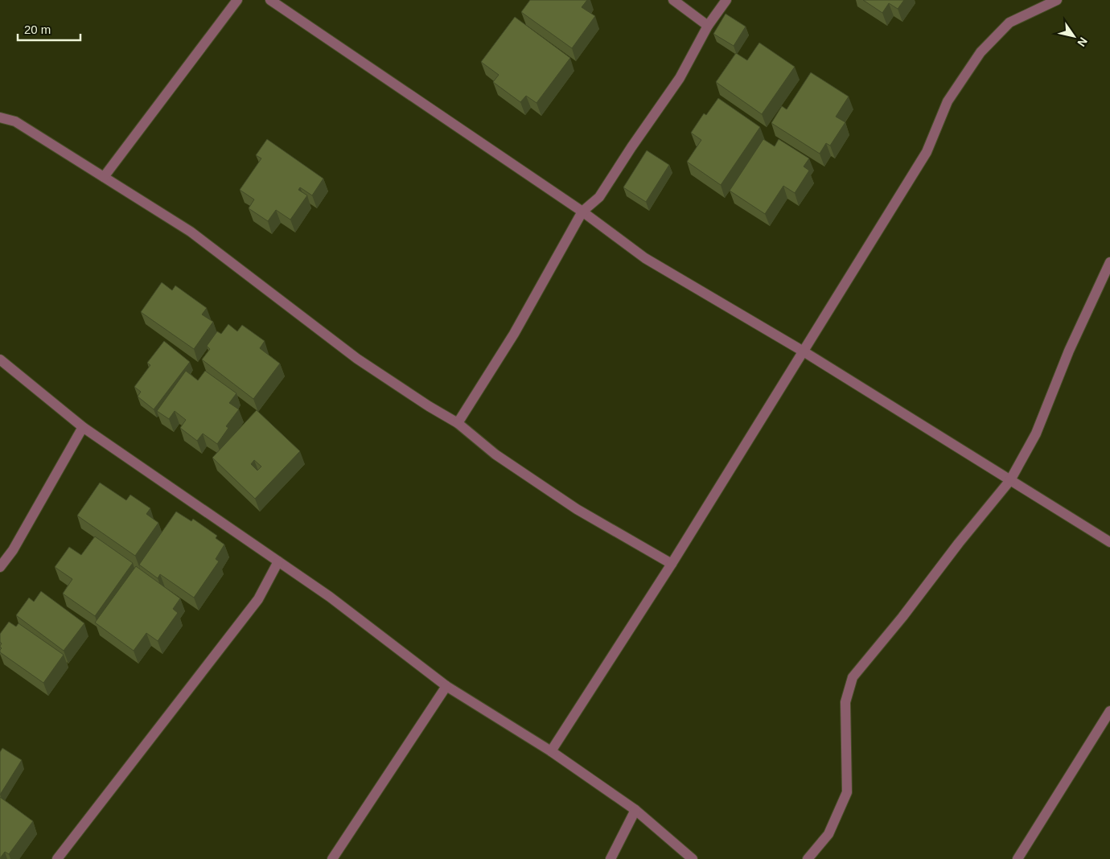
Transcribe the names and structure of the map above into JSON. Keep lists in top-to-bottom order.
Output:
{
  "scale_bar": "20 m",
  "north": "bottom right"
}
